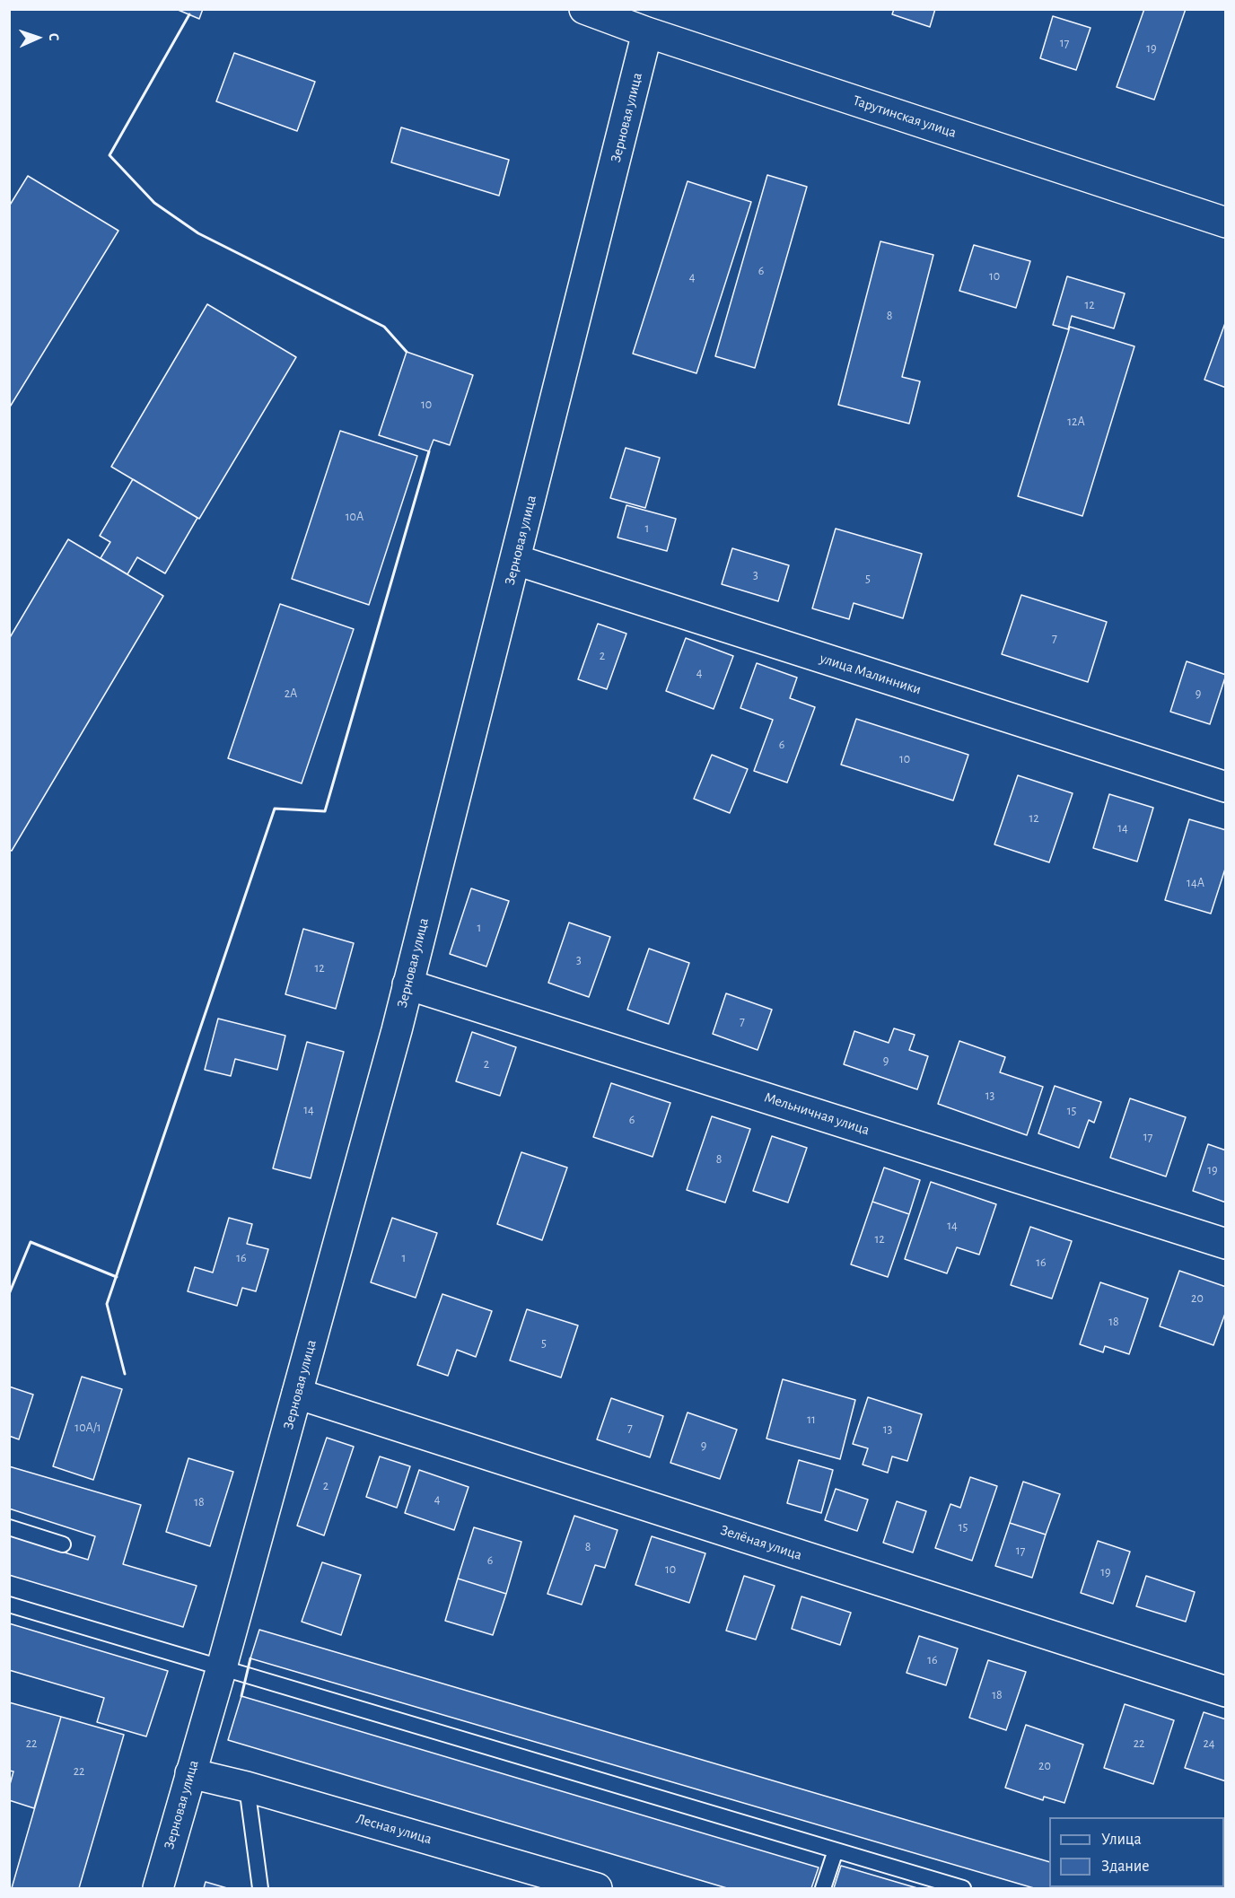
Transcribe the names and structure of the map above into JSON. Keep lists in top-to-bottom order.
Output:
{
  "streets": {
    "street": [
      "Тарутинская улица",
      "Зерновая улица",
      "улица Малинники",
      "Мельничная улица",
      "Зелёная улица",
      "Лесная улица"
    ]
  },
  "crossings": [
    ["Тарутинская улица", "Зерновая улица"],
    ["Зерновая улица", "улица Малинники"],
    ["Зерновая улица", "Мельничная улица"],
    ["Зерновая улица", "Зелёная улица"],
    ["Зерновая улица", "Лесная улица"]
  ],
  "house_numbers": [
    "17",
    "19",
    "6",
    "10",
    "4",
    "12",
    "8",
    "10",
    "12А",
    "10А",
    "1",
    "3",
    "5",
    "7",
    "2",
    "4",
    "2А",
    "9",
    "6",
    "10",
    "12",
    "14",
    "14А",
    "1",
    "3",
    "12",
    "7",
    "9",
    "2",
    "13",
    "14",
    "15",
    "6",
    "17",
    "8",
    "19",
    "14",
    "12",
    "16",
    "1",
    "16",
    "20",
    "18",
    "5",
    "11",
    "10А/1",
    "7",
    "13",
    "9",
    "2",
    "4",
    "18",
    "15",
    "8",
    "17",
    "6",
    "10",
    "19",
    "16",
    "18",
    "22",
    "22",
    "24",
    "20",
    "22"
  ],
  "legend": ["Улица", "Здание"],
  "north": "right"
}
